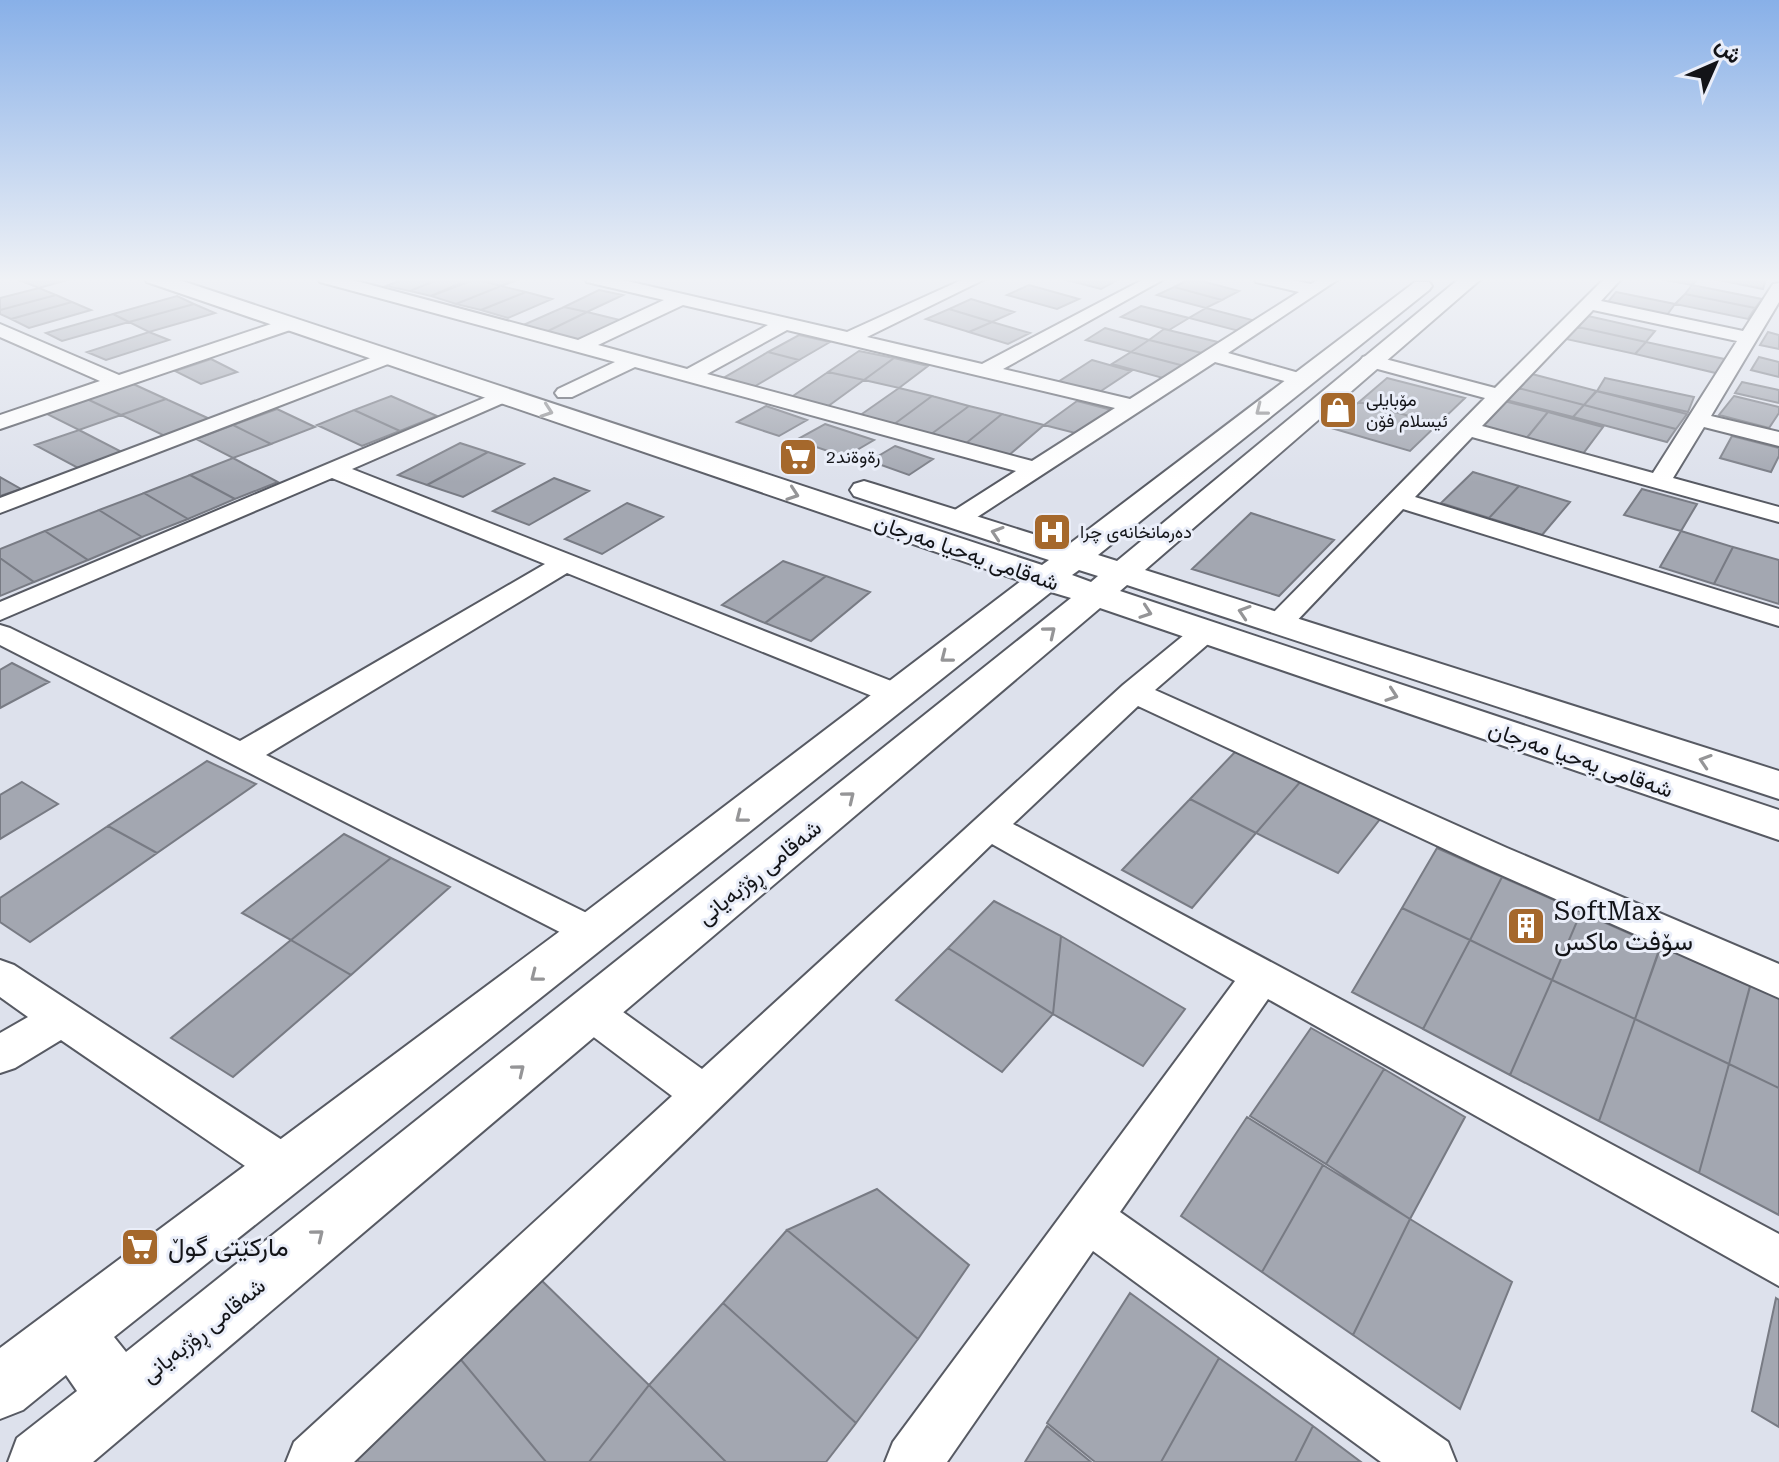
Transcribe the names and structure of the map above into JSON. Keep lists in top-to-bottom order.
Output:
{
  "streets": {
    "street": ["شەقامی یەحیا مەرجان", "شەقامی ڕۆژبەیانی"]
  },
  "crossings": [
    ["شەقامی یەحیا مەرجان", "شەقامی ڕۆژبەیانی"]
  ],
  "places": {
    "shop": ["مۆبایلی ئیسلام فۆن"],
    "supermarket": ["رةوةند2", "مارکێتی گوڵ"],
    "hospital": ["دەرمانخانەی چرا"],
    "building": ["SoftMax سۆفت ماکس"]
  },
  "north": "top right"
}
